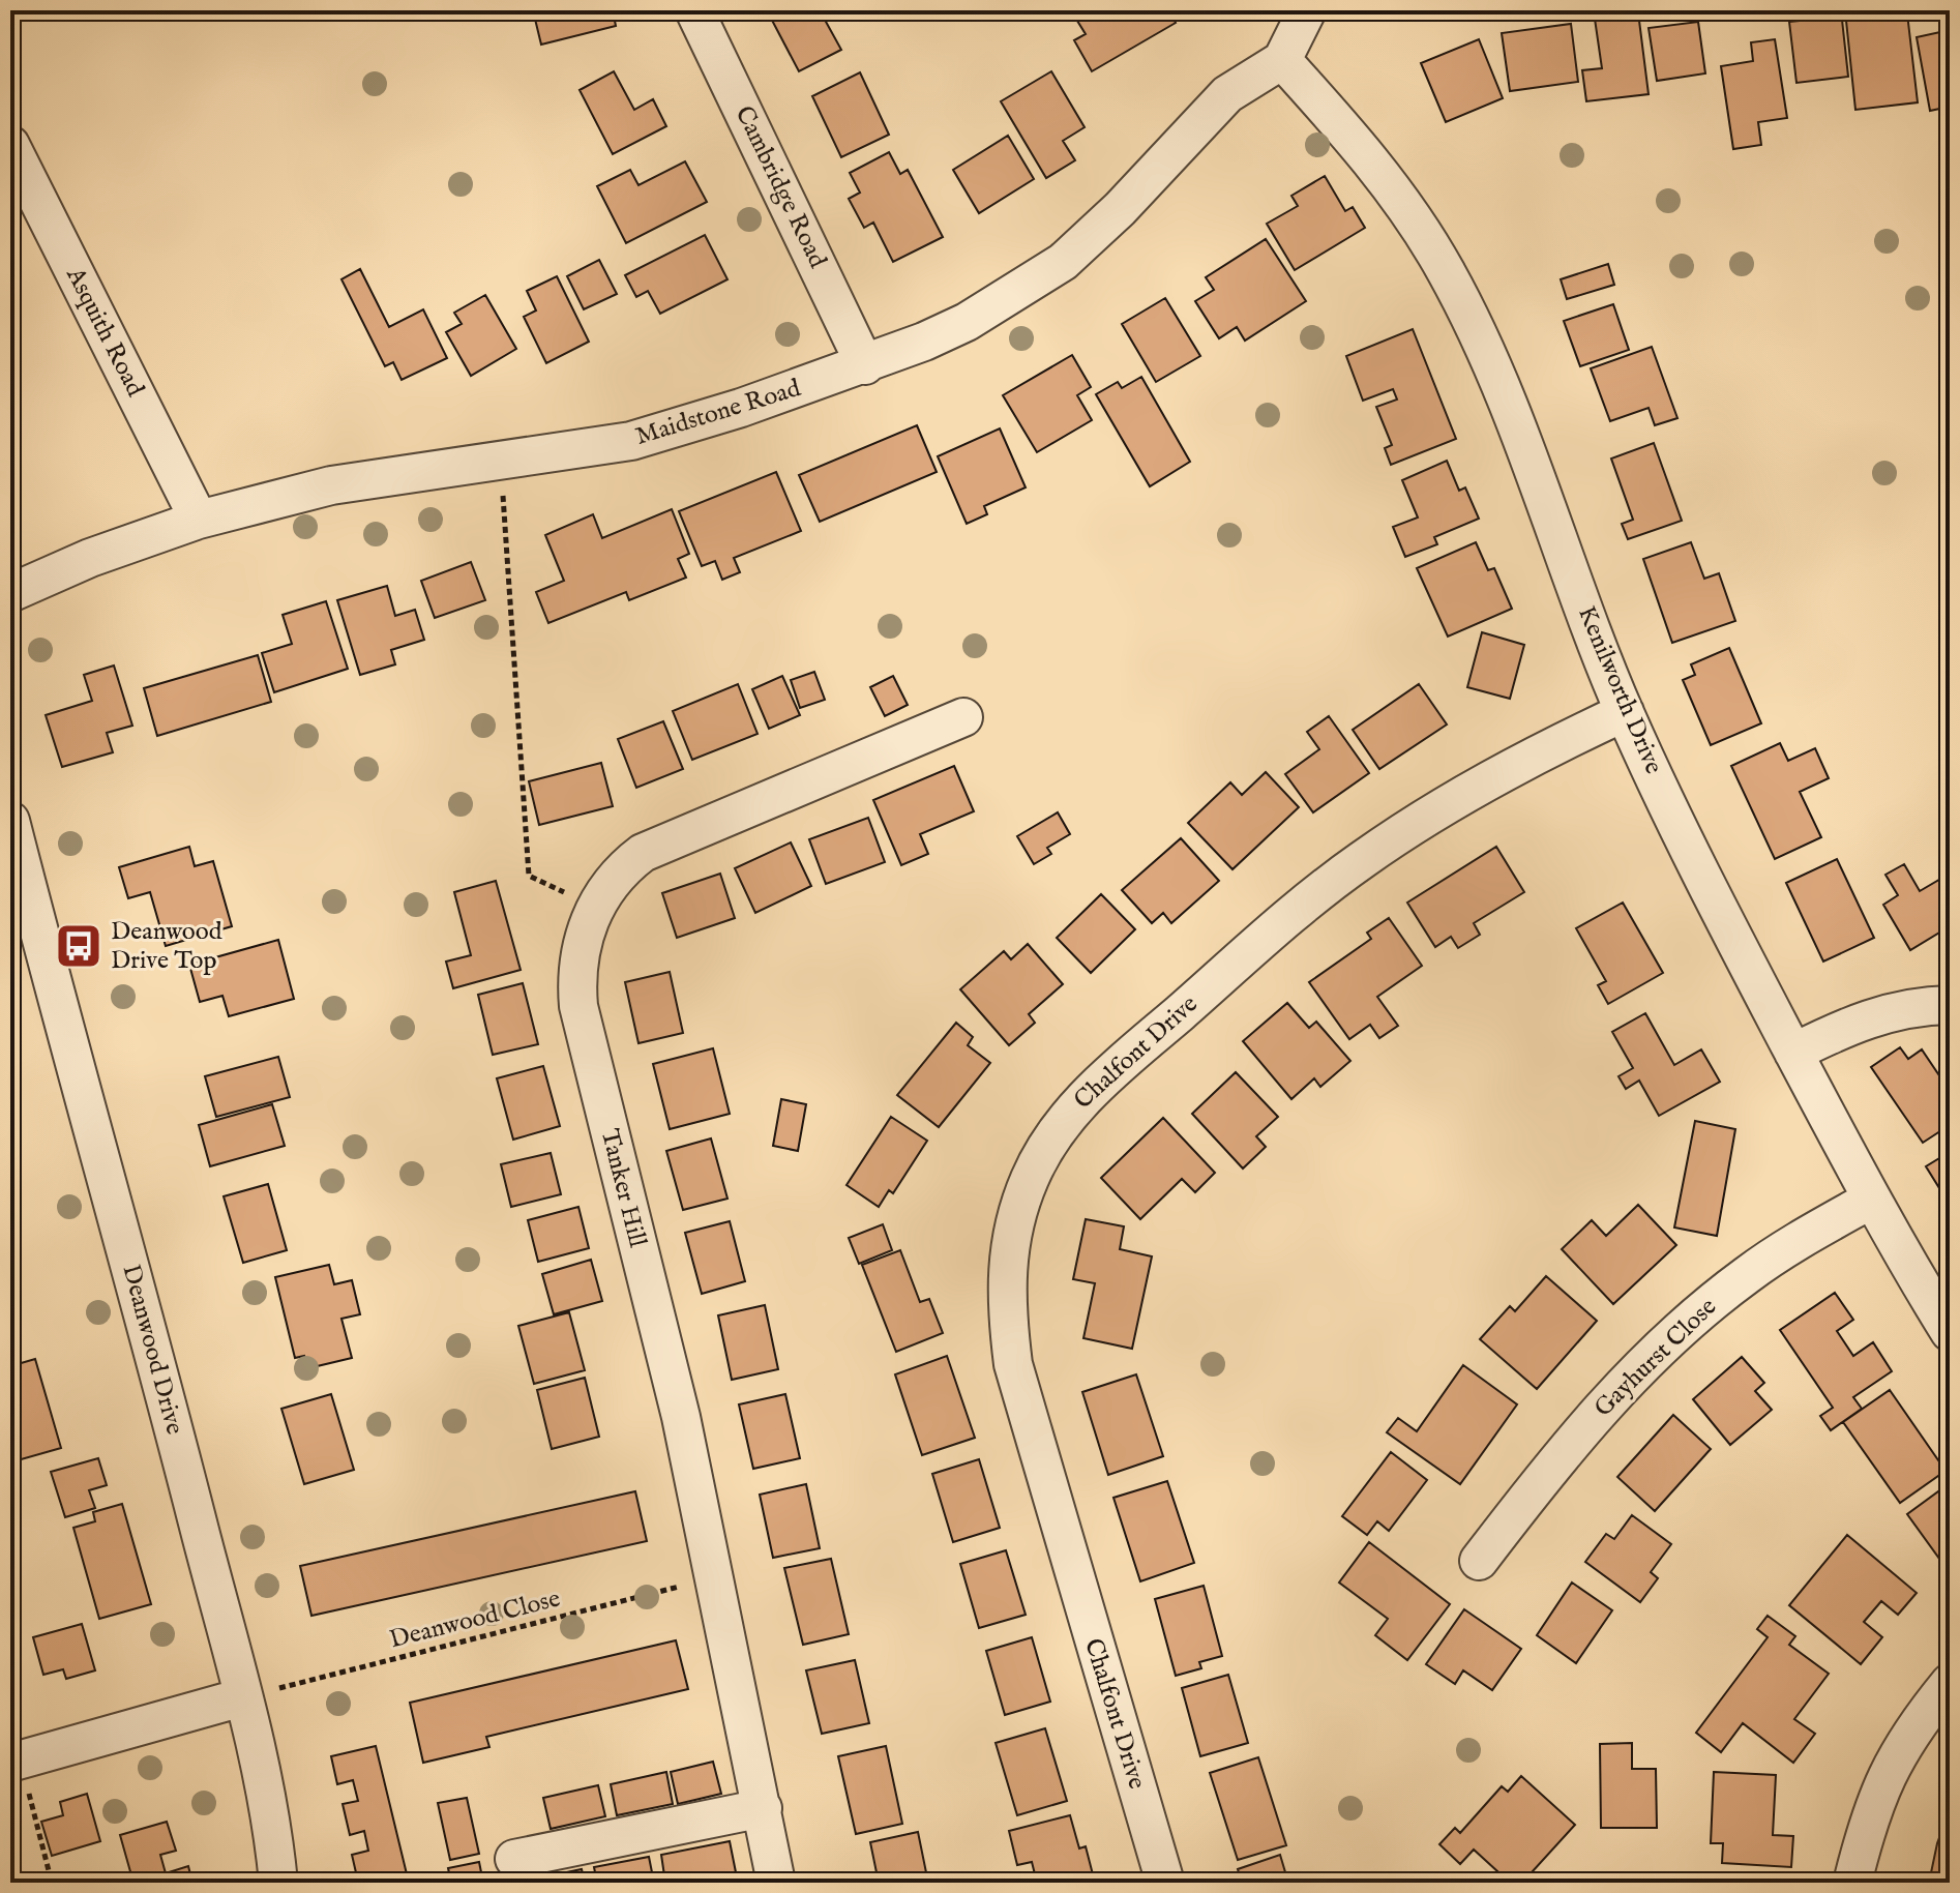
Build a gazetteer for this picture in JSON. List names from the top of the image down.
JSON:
{
  "streets": {
    "street": [
      "Cambridge Road",
      "Asquith Road",
      "Maidstone Road",
      "Kenilworth Drive",
      "Chalfont Drive",
      "Tanker Hill",
      "Deanwood Drive",
      "Gayhurst Close"
    ],
    "path": ["Deanwood Close"]
  },
  "crossings": [
    ["Cambridge Road", "Maidstone Road"],
    ["Asquith Road", "Maidstone Road"],
    ["Maidstone Road", "Kenilworth Drive"],
    ["Kenilworth Drive", "Chalfont Drive"],
    ["Kenilworth Drive", "Gayhurst Close"],
    ["Tanker Hill", "Deanwood Close"],
    ["Deanwood Drive", "Deanwood Close"]
  ],
  "places": {
    "bus stop": ["Deanwood Drive Top"]
  }
}
